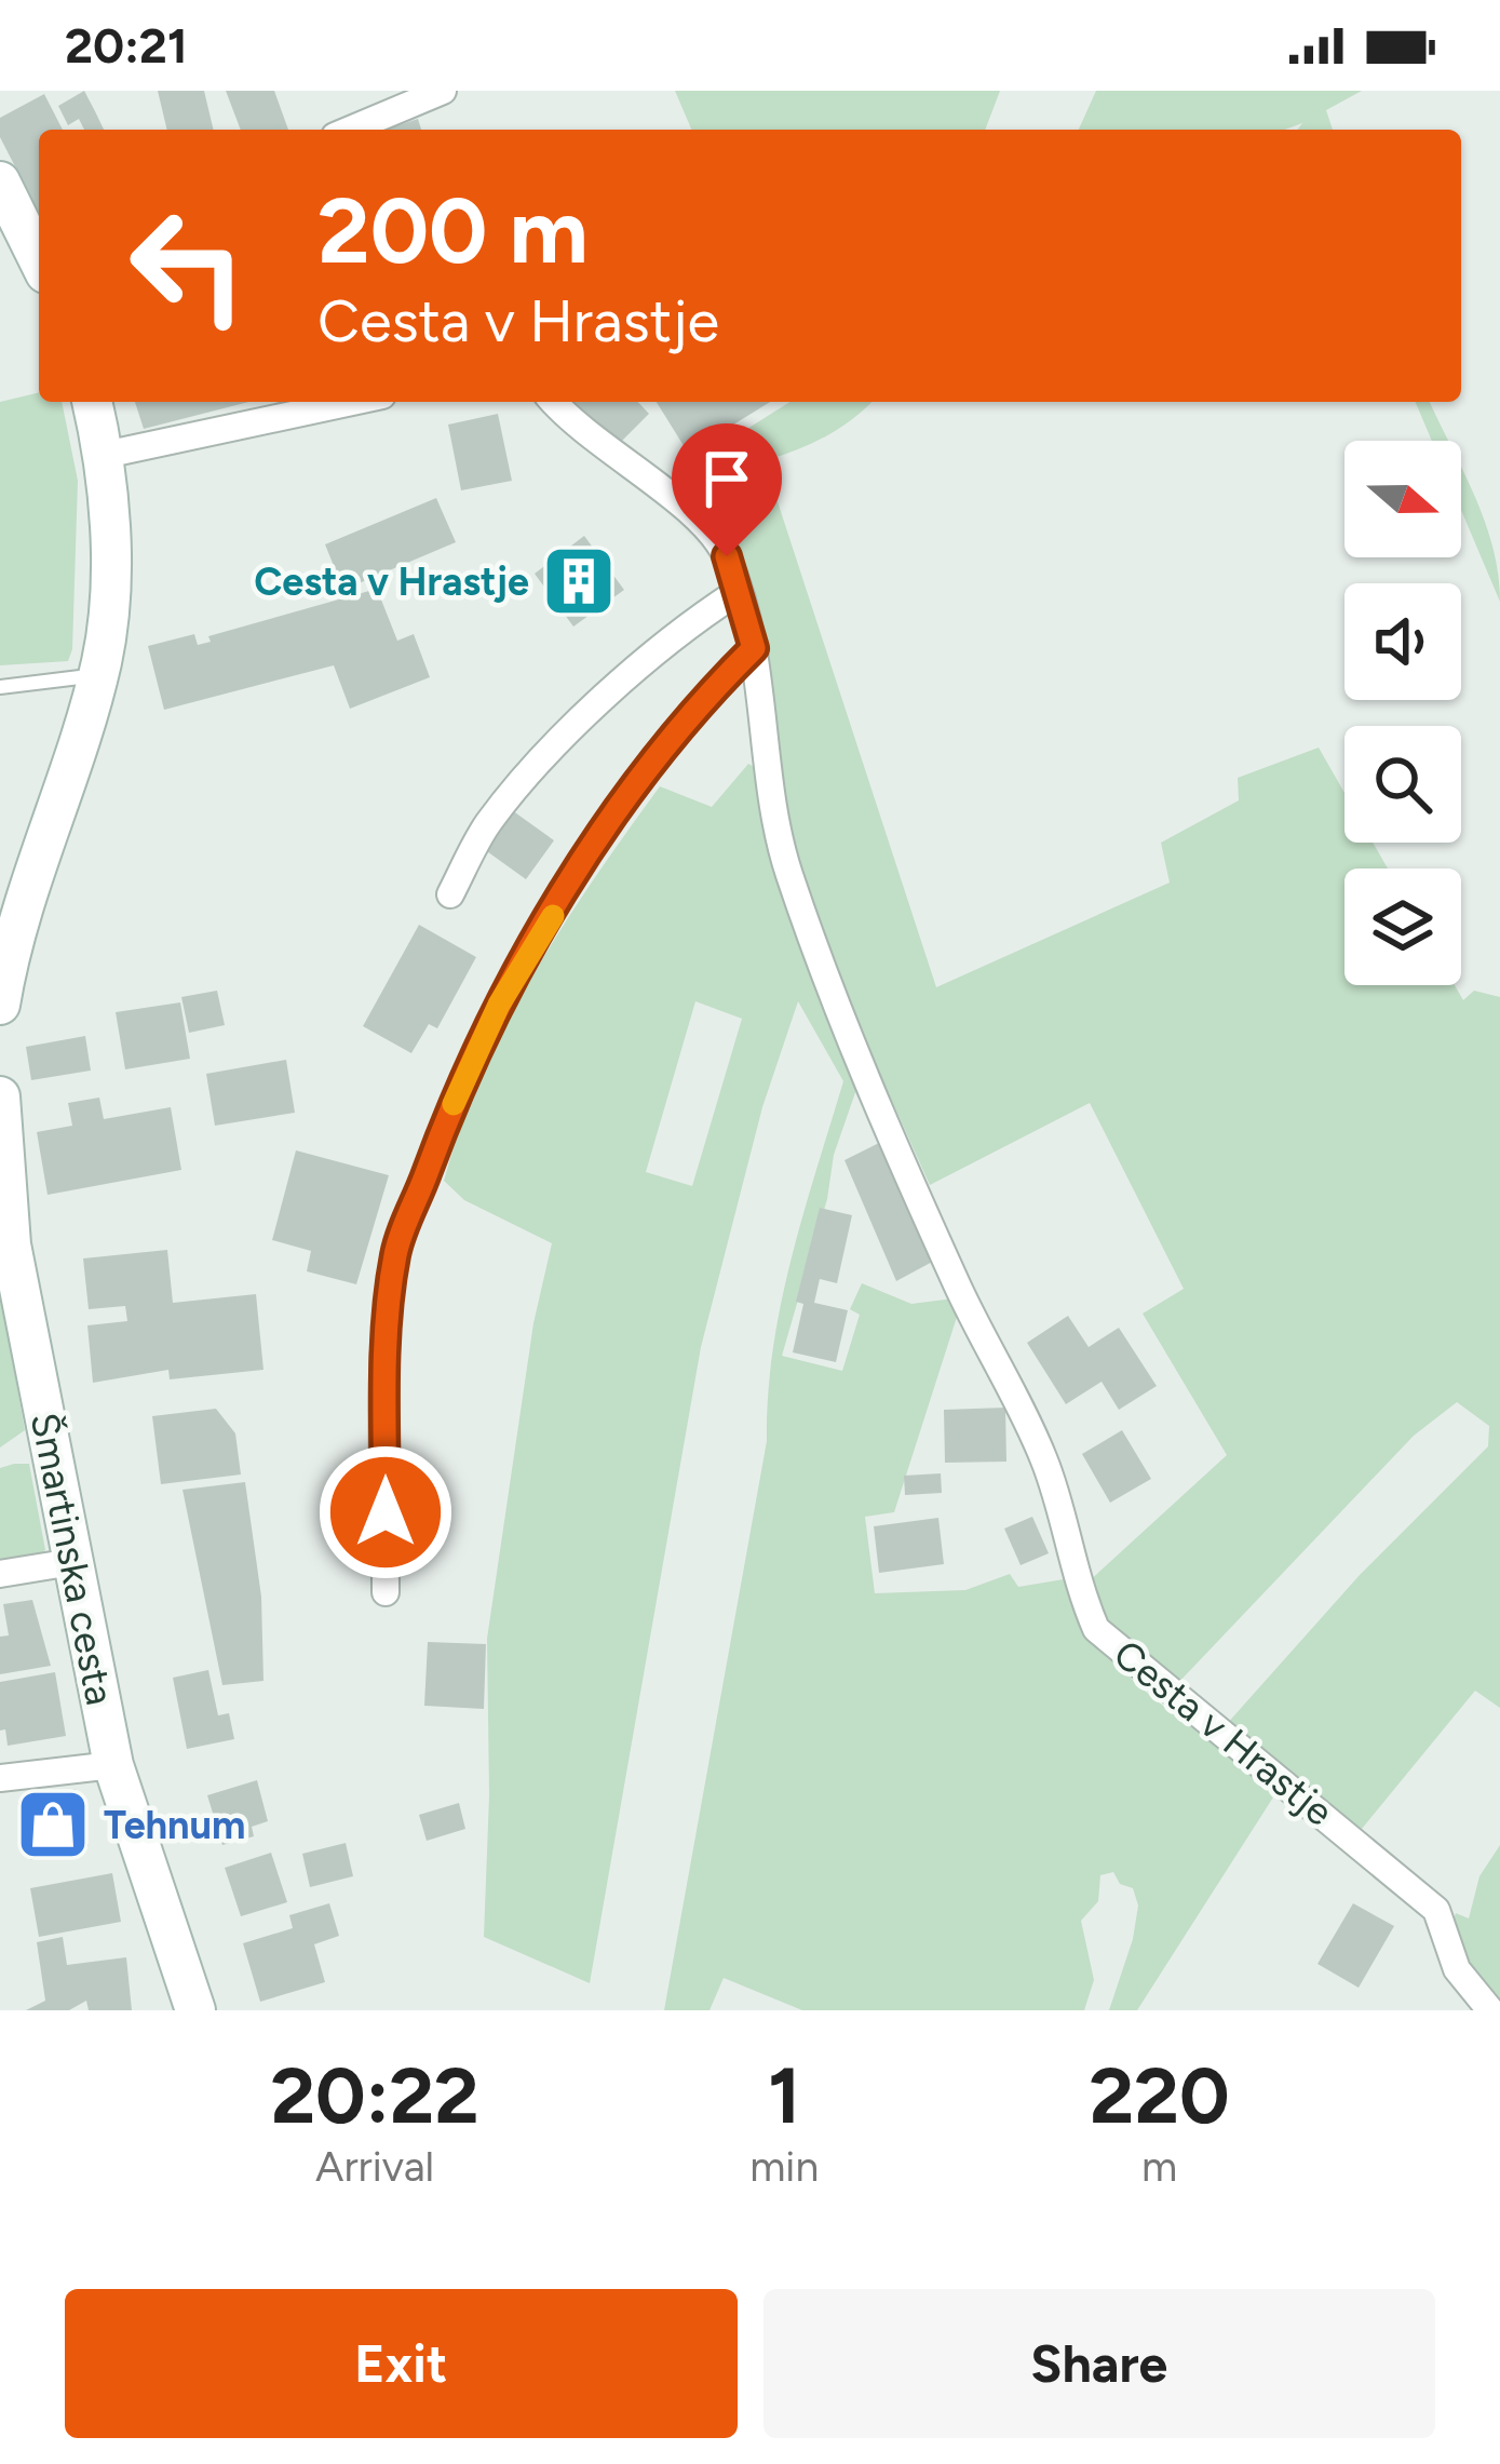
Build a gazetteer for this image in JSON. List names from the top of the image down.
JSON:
{
  "streets": {
    "main road": ["Šmartinska cesta"],
    "street": ["Cesta v Hrastje"]
  },
  "places": {
    "building": ["Cesta v Hrastje"],
    "shop": ["Tehnum"]
  },
  "north": "right",
  "page": {
    "status": "20:21",
    "turn": ["200 m", "Cesta v Hrastje"],
    "eta": [
      "20:22",
      "Arrival",
      "1",
      "min",
      "220",
      "m"
    ],
    "buttons": ["Exit", "Share"]
  }
}
